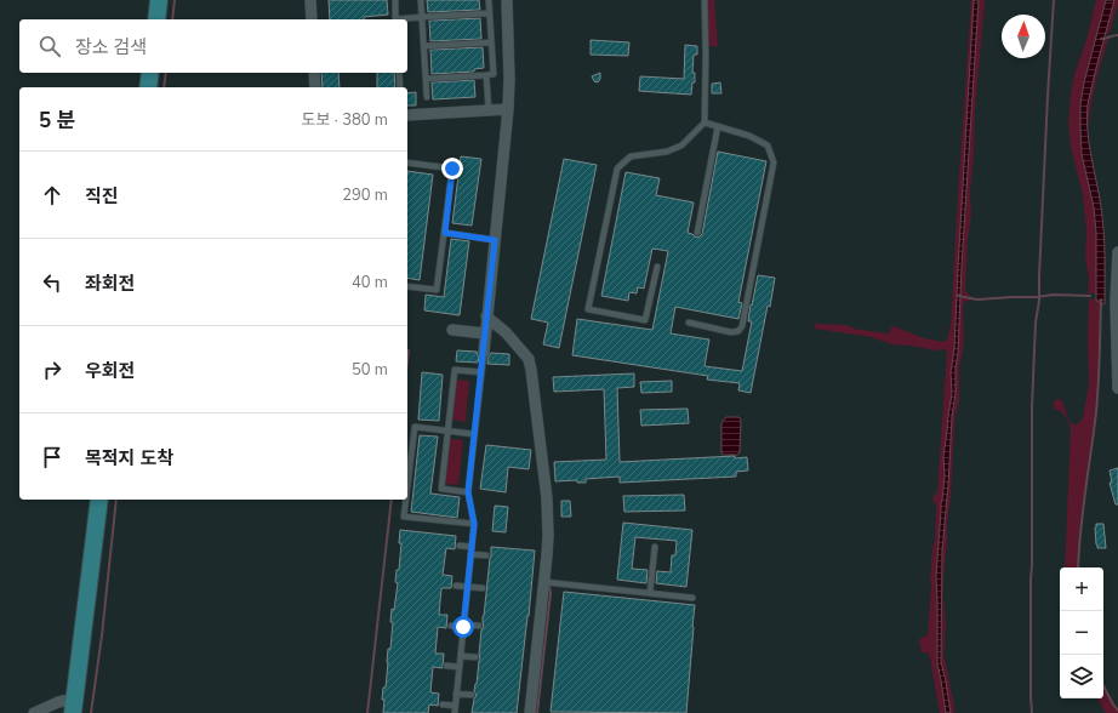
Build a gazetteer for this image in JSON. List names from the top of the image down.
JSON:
{
  "north": "top",
  "page": {
    "search": "장소 검색",
    "heading": ["5 분", "도보 · 380 m"],
    "list": [
      ["직진", "290 m"],
      ["좌회전", "40 m"],
      ["우회전", "50 m"],
      "목적지 도착"
    ],
    "map_buttons": ["+", "−"]
  }
}
